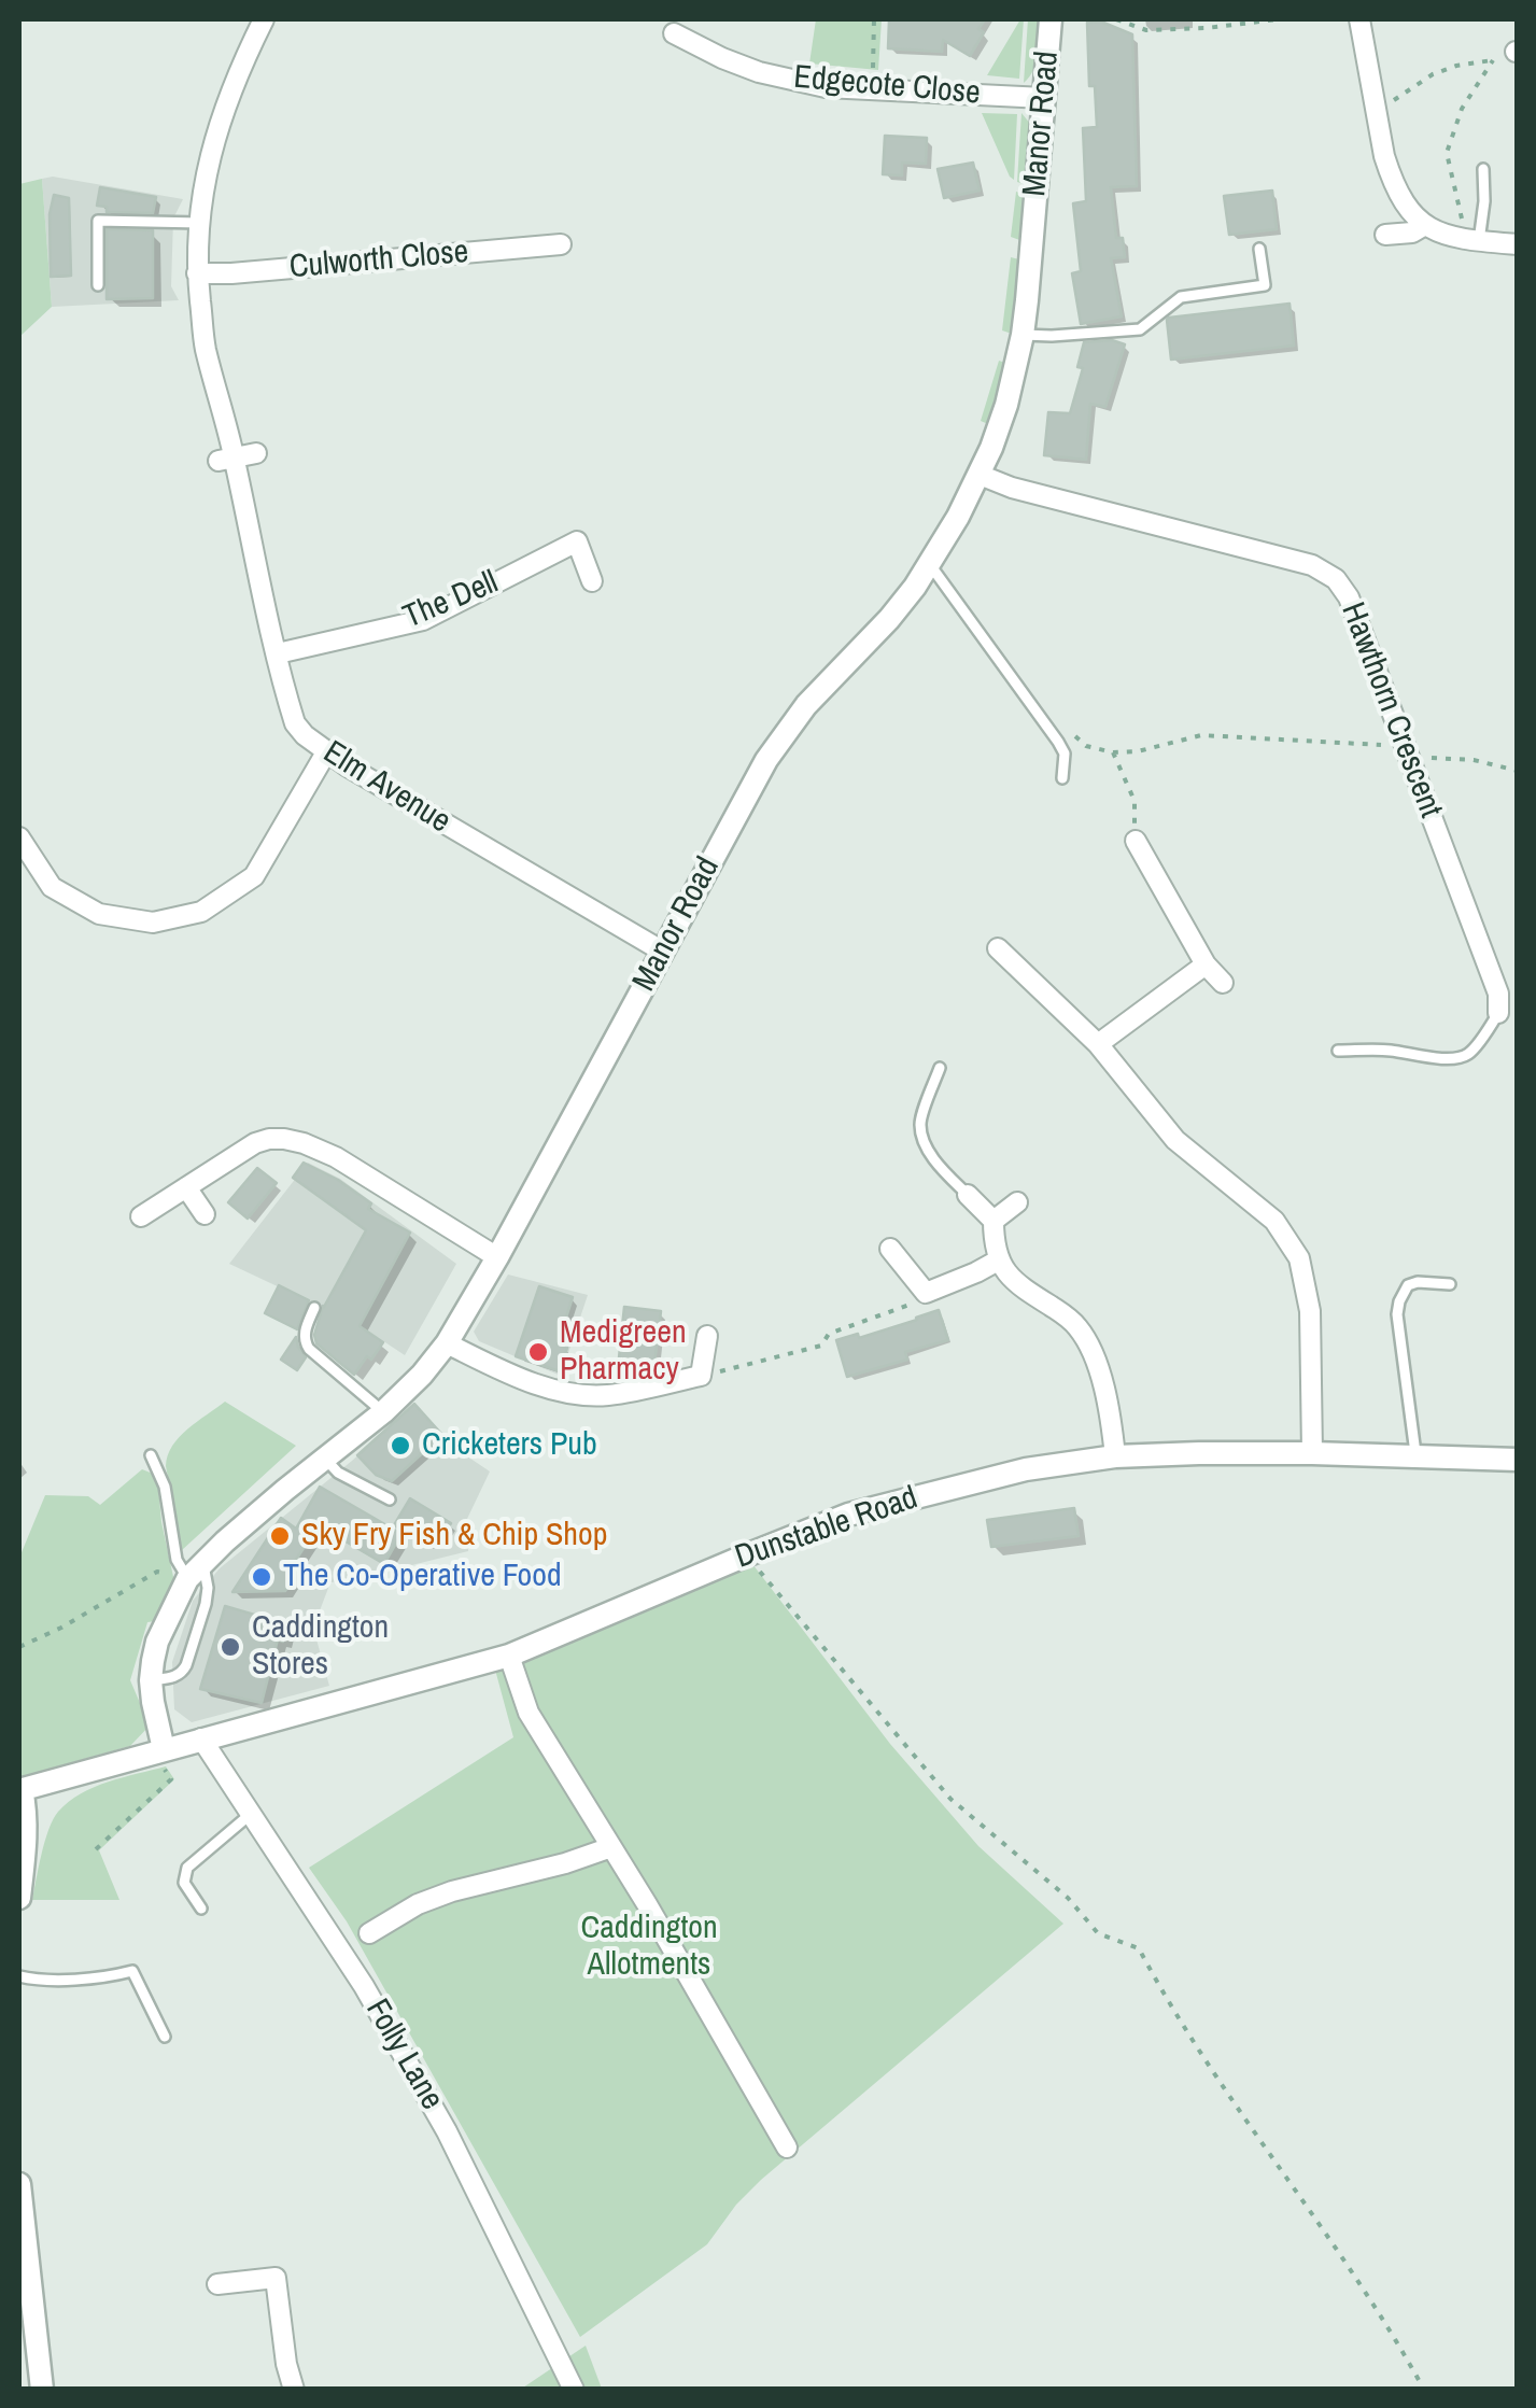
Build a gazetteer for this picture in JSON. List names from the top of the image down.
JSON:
{
  "streets": {
    "street": [
      "Edgecote Close",
      "Manor Road",
      "Culworth Close",
      "The Dell",
      "Hawthorn Crescent",
      "Elm Avenue",
      "Dunstable Road",
      "Folly Lane"
    ]
  },
  "crossings": [
    ["Edgecote Close", "Manor Road"],
    ["Manor Road", "Hawthorn Crescent"],
    ["Manor Road", "Elm Avenue"],
    ["Manor Road", "Dunstable Road"],
    ["Culworth Close", "Elm Avenue"],
    ["The Dell", "Elm Avenue"],
    ["Dunstable Road", "Folly Lane"]
  ],
  "parks": ["Caddington Allotments"],
  "places": [
    "Medigreen Pharmacy",
    "Cricketers Pub",
    "Sky Fry Fish & Chip Shop",
    "The Co-Operative Food",
    "Caddington Stores"
  ]
}
